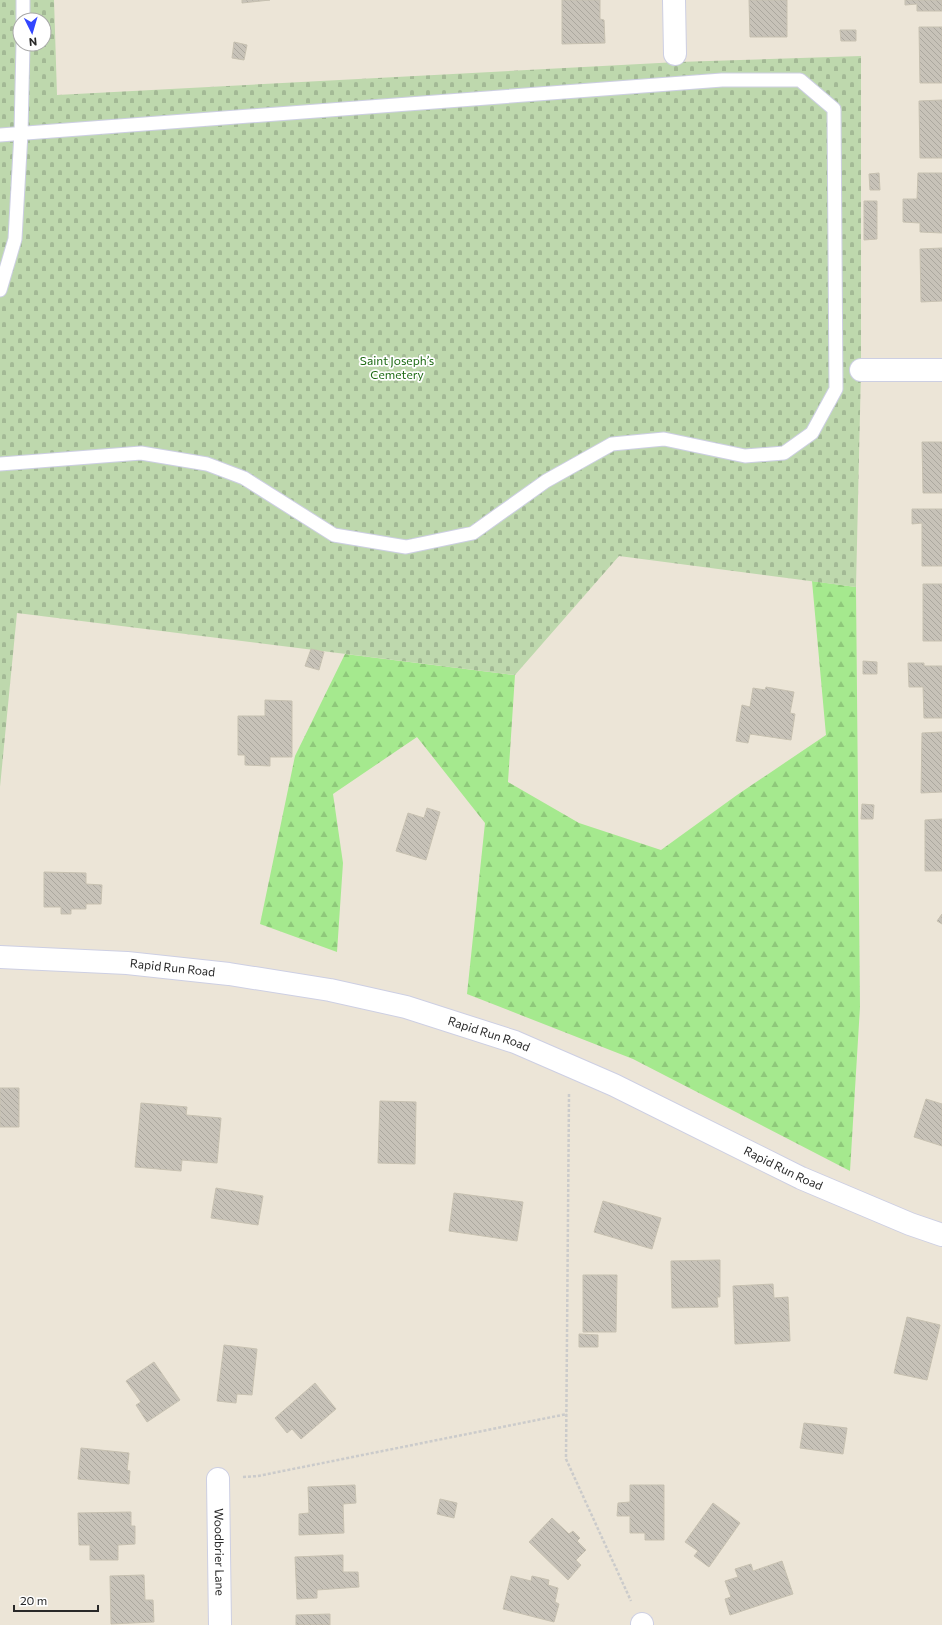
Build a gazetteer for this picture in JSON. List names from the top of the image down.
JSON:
{
  "streets": {
    "street": ["Rapid Run Road", "Woodbrier Lane"]
  },
  "parks": ["Saint Joseph’s Cemetery"],
  "scale_bar": "20 m",
  "north": "bottom"
}
